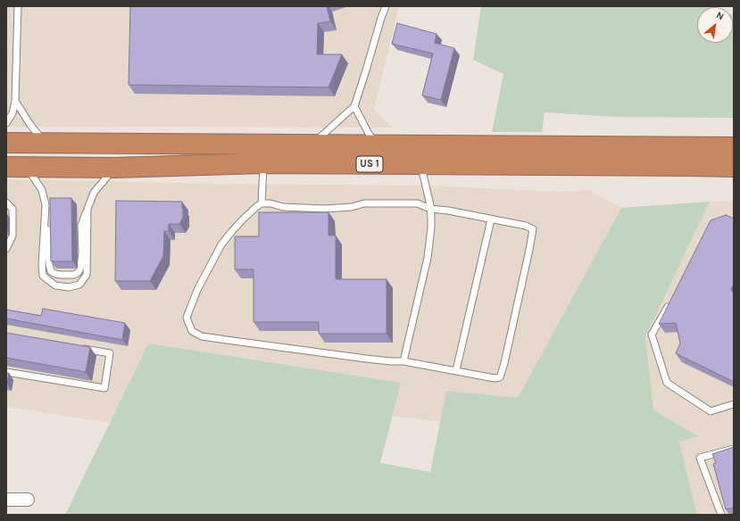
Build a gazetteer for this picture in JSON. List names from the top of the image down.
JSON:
{
  "streets": {
    "highway": ["US 1"]
  },
  "north": "top right"
}
